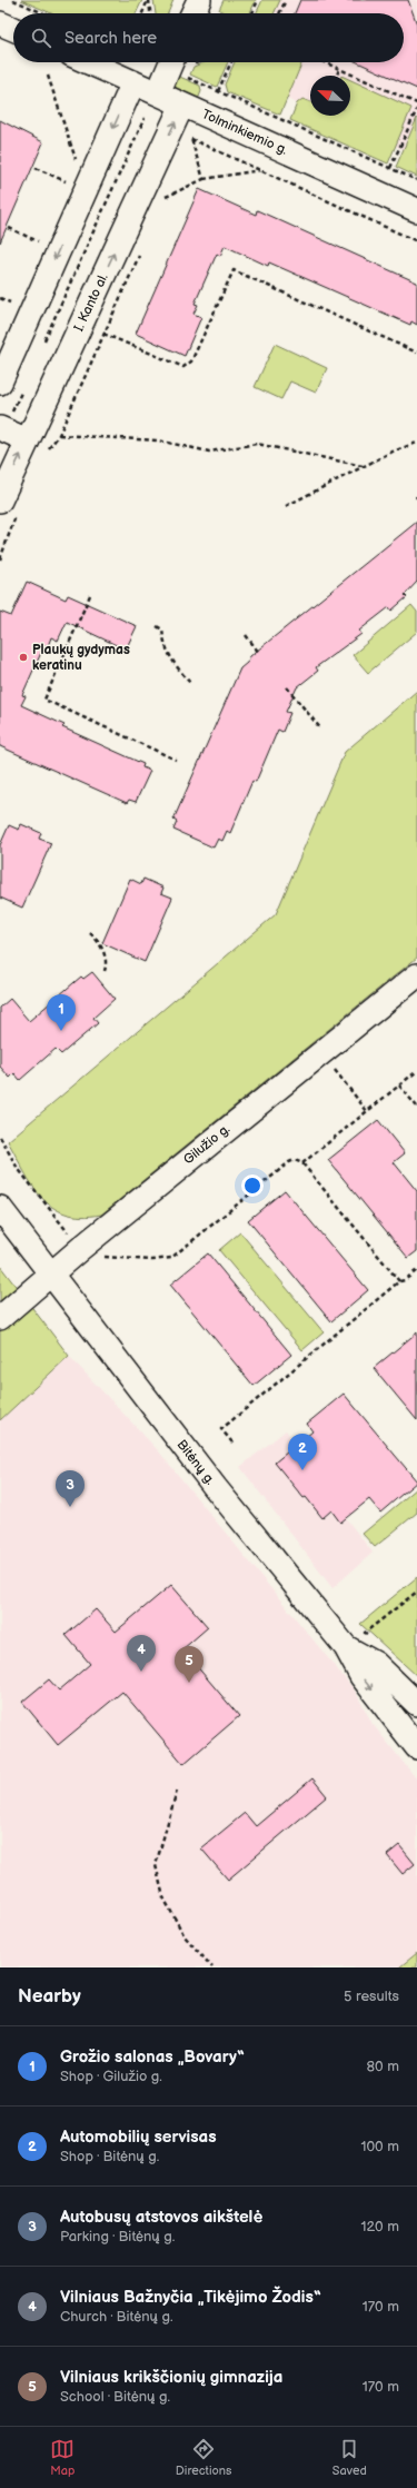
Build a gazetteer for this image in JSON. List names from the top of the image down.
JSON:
{
  "streets": {
    "street": [
      "Tolminkiemio g.",
      "I. Kanto al.",
      "Gilužio g.",
      "Bitėnų g."
    ]
  },
  "crossings": [
    ["Tolminkiemio g.", "I. Kanto al."],
    ["Gilužio g.", "Bitėnų g."]
  ],
  "places": ["Plaukų gydymas keratinu"],
  "north": "top left",
  "page": {
    "search": "Search here",
    "pins": [
      "1",
      "2",
      "3",
      "4",
      "5"
    ],
    "heading": ["Nearby", "5 results"],
    "list": [
      {
        "mark": "1",
        "name": "Grožio salonas „Bovary“",
        "note": "Shop · Gilužio g.",
        "value": "80 m"
      },
      {
        "mark": "2",
        "name": "Automobilių servisas",
        "note": "Shop · Bitėnų g.",
        "value": "100 m"
      },
      {
        "mark": "3",
        "name": "Autobusų atstovos aikštelė",
        "note": "Parking · Bitėnų g.",
        "value": "120 m"
      },
      {
        "mark": "4",
        "name": "Vilniaus Bažnyčia „Tikėjimo Žodis“",
        "note": "Church · Bitėnų g.",
        "value": "170 m"
      },
      {
        "mark": "5",
        "name": "Vilniaus krikščionių gimnazija",
        "note": "School · Bitėnų g.",
        "value": "170 m"
      }
    ],
    "nav": ["Map", "Directions", "Saved"]
  }
}
